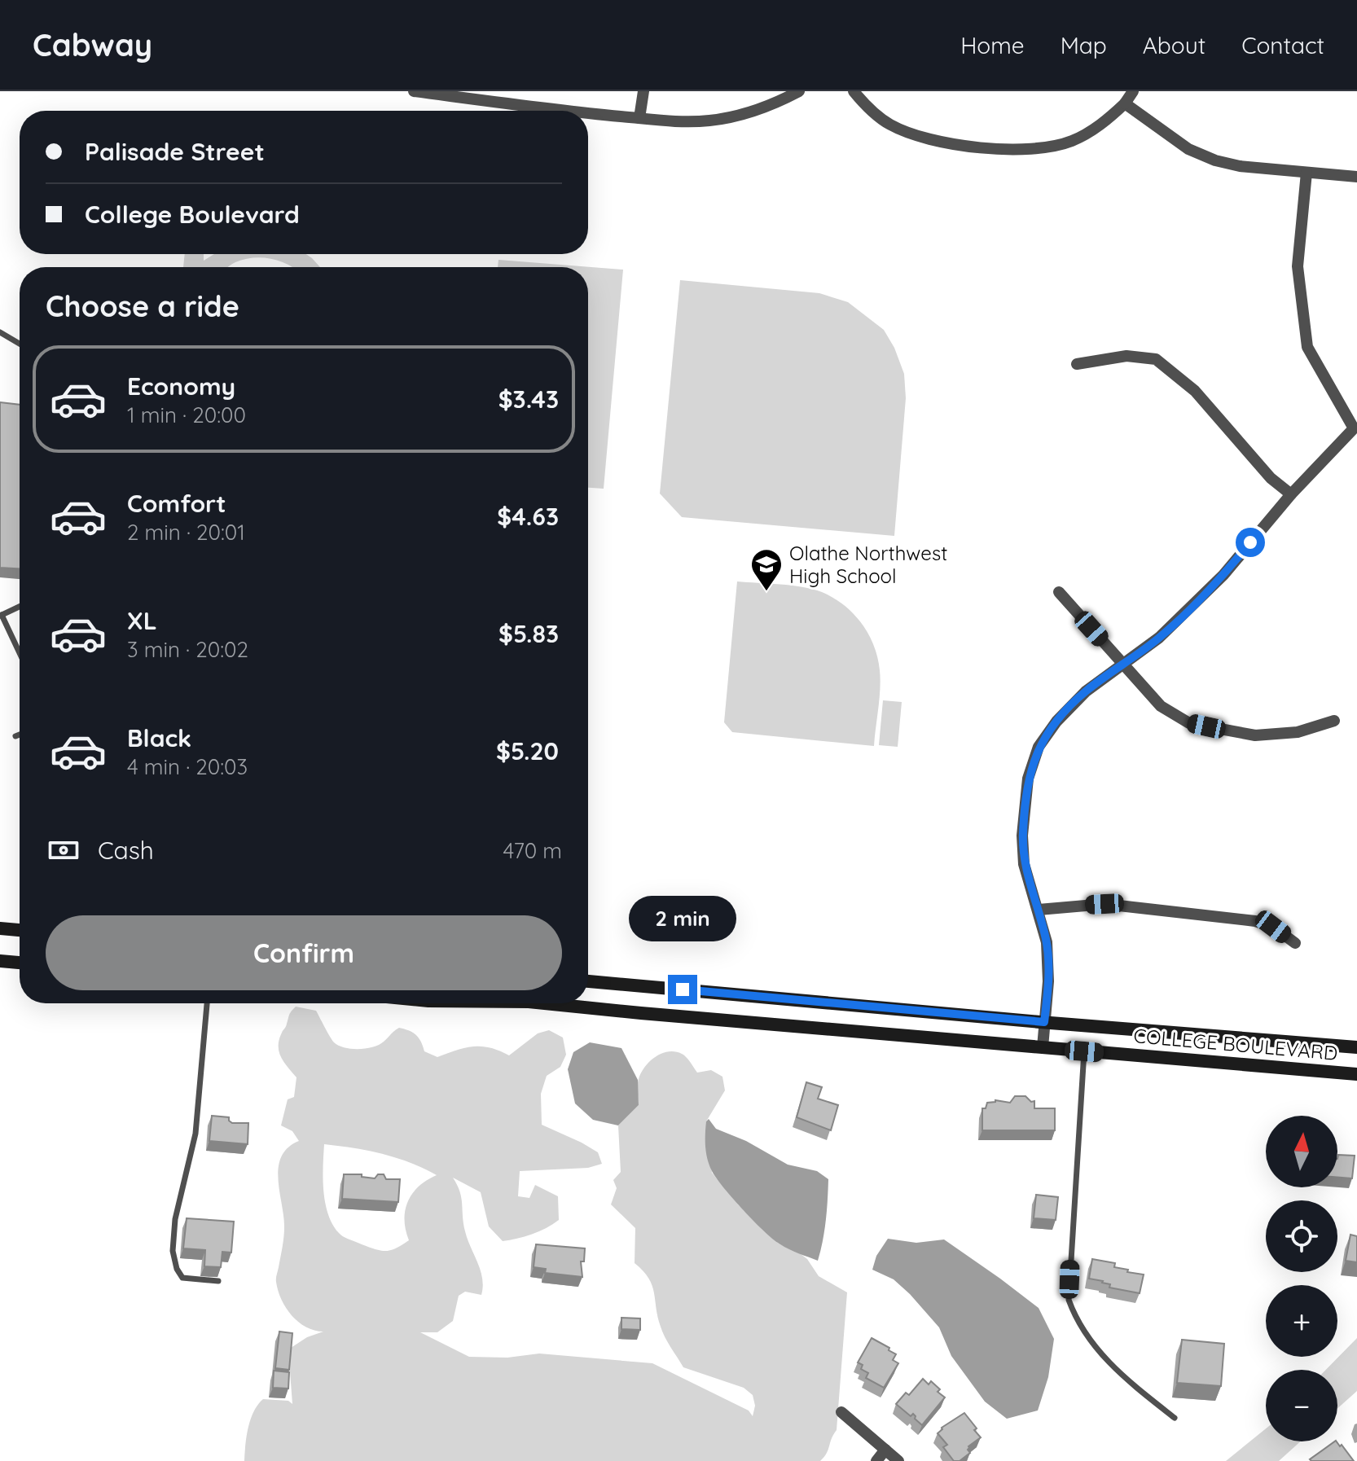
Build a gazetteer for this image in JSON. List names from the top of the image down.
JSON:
{
  "streets": {
    "main road": ["COLLEGE BOULEVARD"]
  },
  "places": {
    "school or university": ["Olathe Northwest High School"]
  },
  "north": "top",
  "page": {
    "header": "Cabway",
    "nav": [
      "Home",
      "Map",
      "About",
      "Contact"
    ],
    "banner": ["Palisade Street", "College Boulevard"],
    "heading": "Choose a ride",
    "list": [
      {
        "name": "Economy",
        "note": "1 min · 20:00",
        "value": "$3.43"
      },
      {
        "name": "Comfort",
        "note": "2 min · 20:01",
        "value": "$4.63"
      },
      {
        "name": "XL",
        "note": "3 min · 20:02",
        "value": "$5.83"
      },
      {
        "name": "Black",
        "note": "4 min · 20:03",
        "value": "$5.20"
      }
    ],
    "pay": ["Cash", "470 m"],
    "bubble": "2 min",
    "buttons": "Confirm",
    "map_buttons": ["+", "−"]
  }
}
